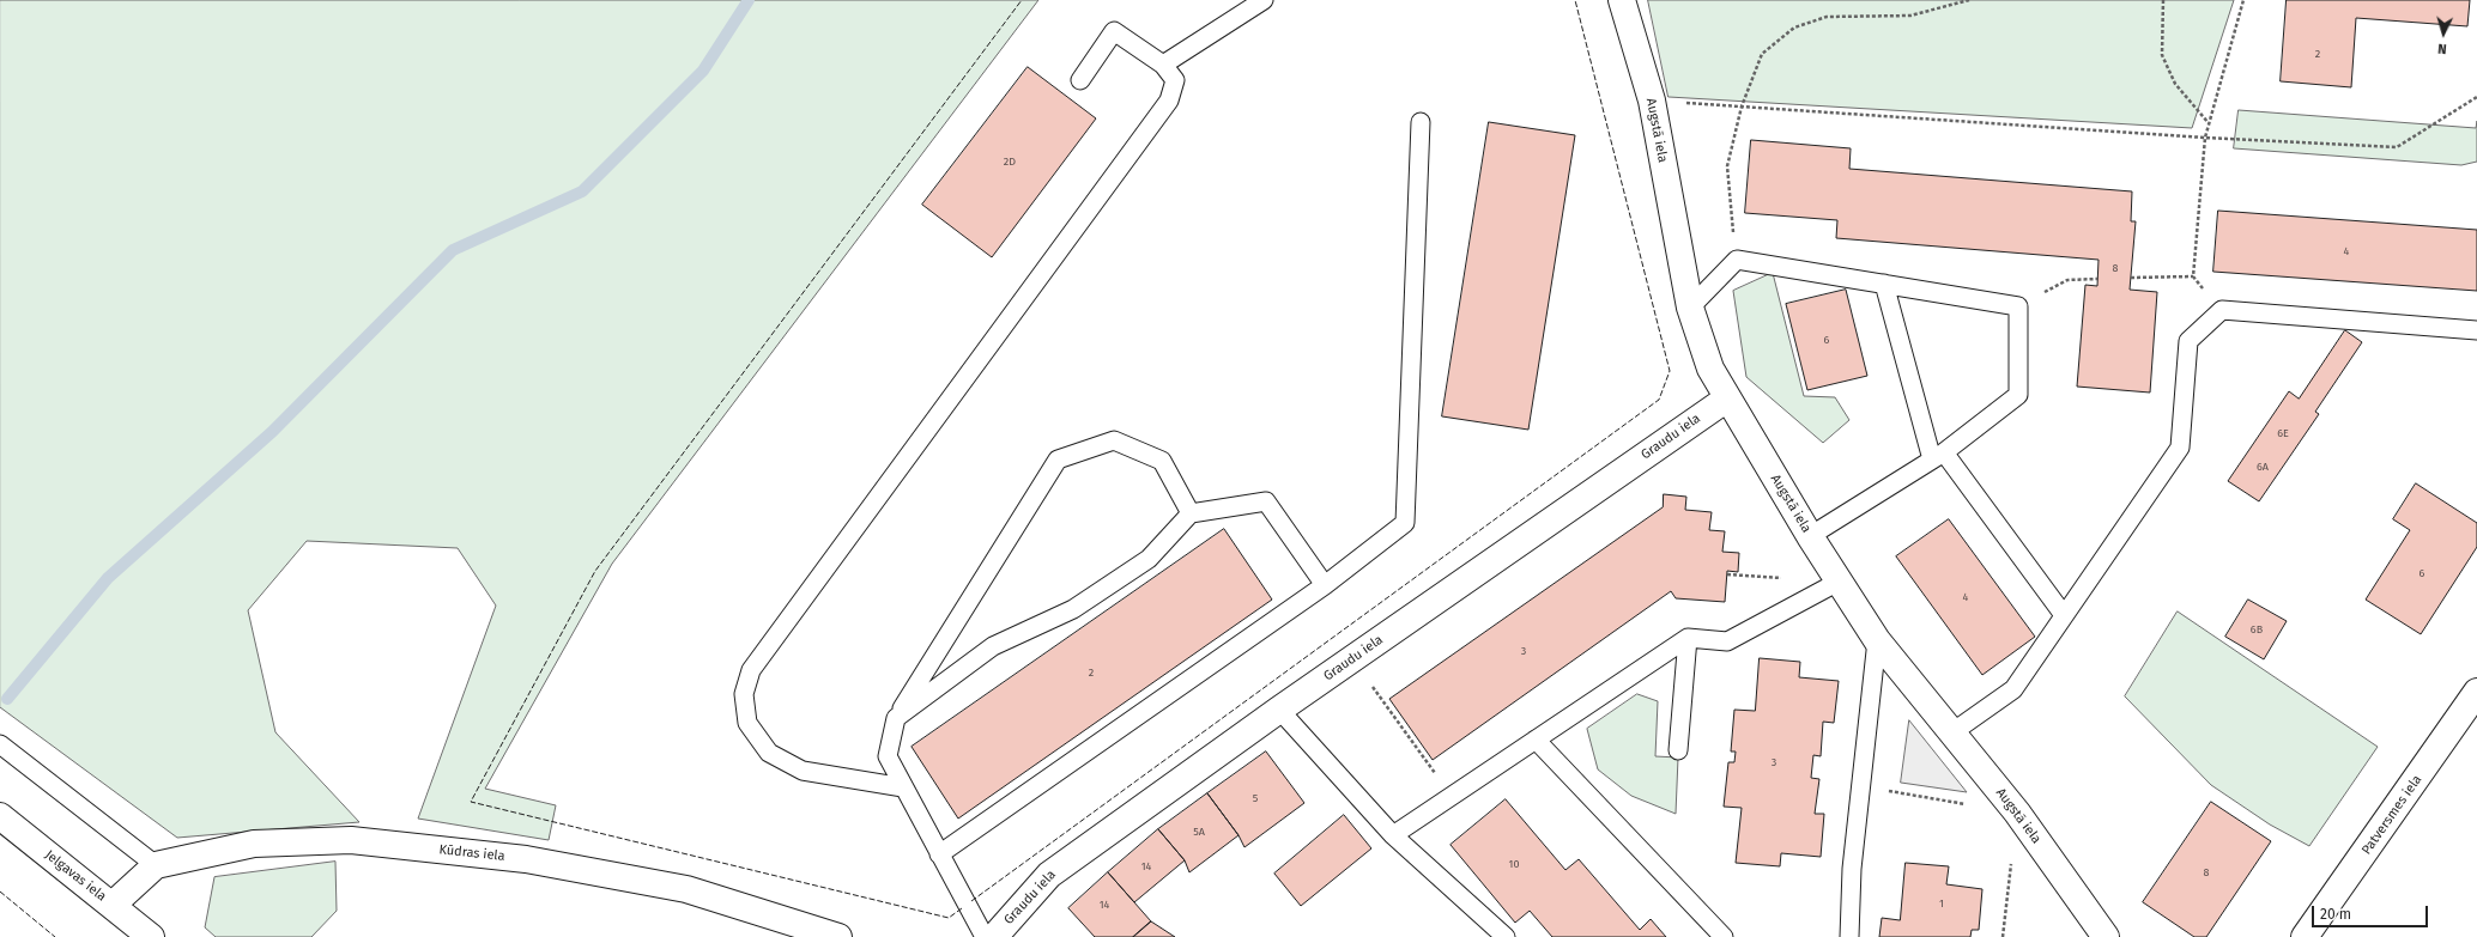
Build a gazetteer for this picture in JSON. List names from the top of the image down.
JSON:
{
  "streets": {
    "street": [
      "Augstā iela",
      "Graudu iela",
      "Patversmes iela",
      "Kūdras iela",
      "Jelgavas iela"
    ]
  },
  "crossings": [
    ["Augstā iela", "Graudu iela"]
  ],
  "house_numbers": [
    "2",
    "2D",
    "4",
    "8",
    "6",
    "6E",
    "6A",
    "6",
    "4",
    "6B",
    "3",
    "2",
    "3",
    "5",
    "5A",
    "10",
    "14",
    "8",
    "1",
    "14"
  ],
  "scale_bar": "20 m",
  "north": "bottom"
}
